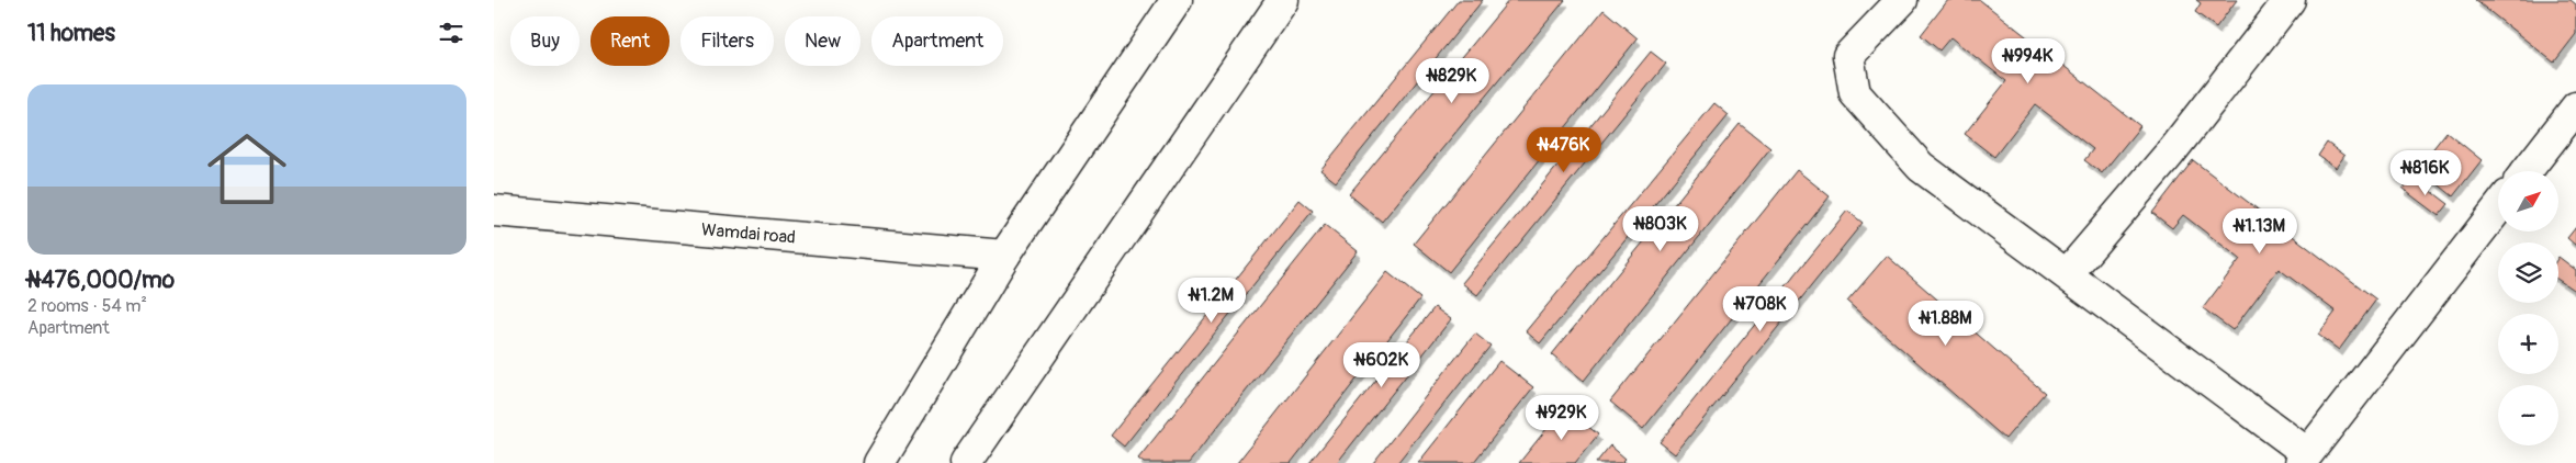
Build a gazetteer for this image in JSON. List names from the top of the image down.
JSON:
{
  "streets": {
    "street": ["Wamdai road"]
  },
  "north": "top right",
  "page": {
    "heading": "11 homes",
    "chip": [
      "Buy",
      "Rent",
      "Filters",
      "New",
      "Apartment"
    ],
    "price": [
      "₦994K",
      "₦829K",
      "₦476K",
      "₦816K",
      "₦803K",
      "₦1.13M",
      "₦1.2M",
      "₦708K",
      "₦1.88M",
      "₦602K",
      "₦929K"
    ],
    "list": [
      {
        "name": "₦476,000/mo",
        "note": "2 rooms · 54 m² · Apartment"
      }
    ],
    "map_buttons": ["+", "−"]
  }
}
